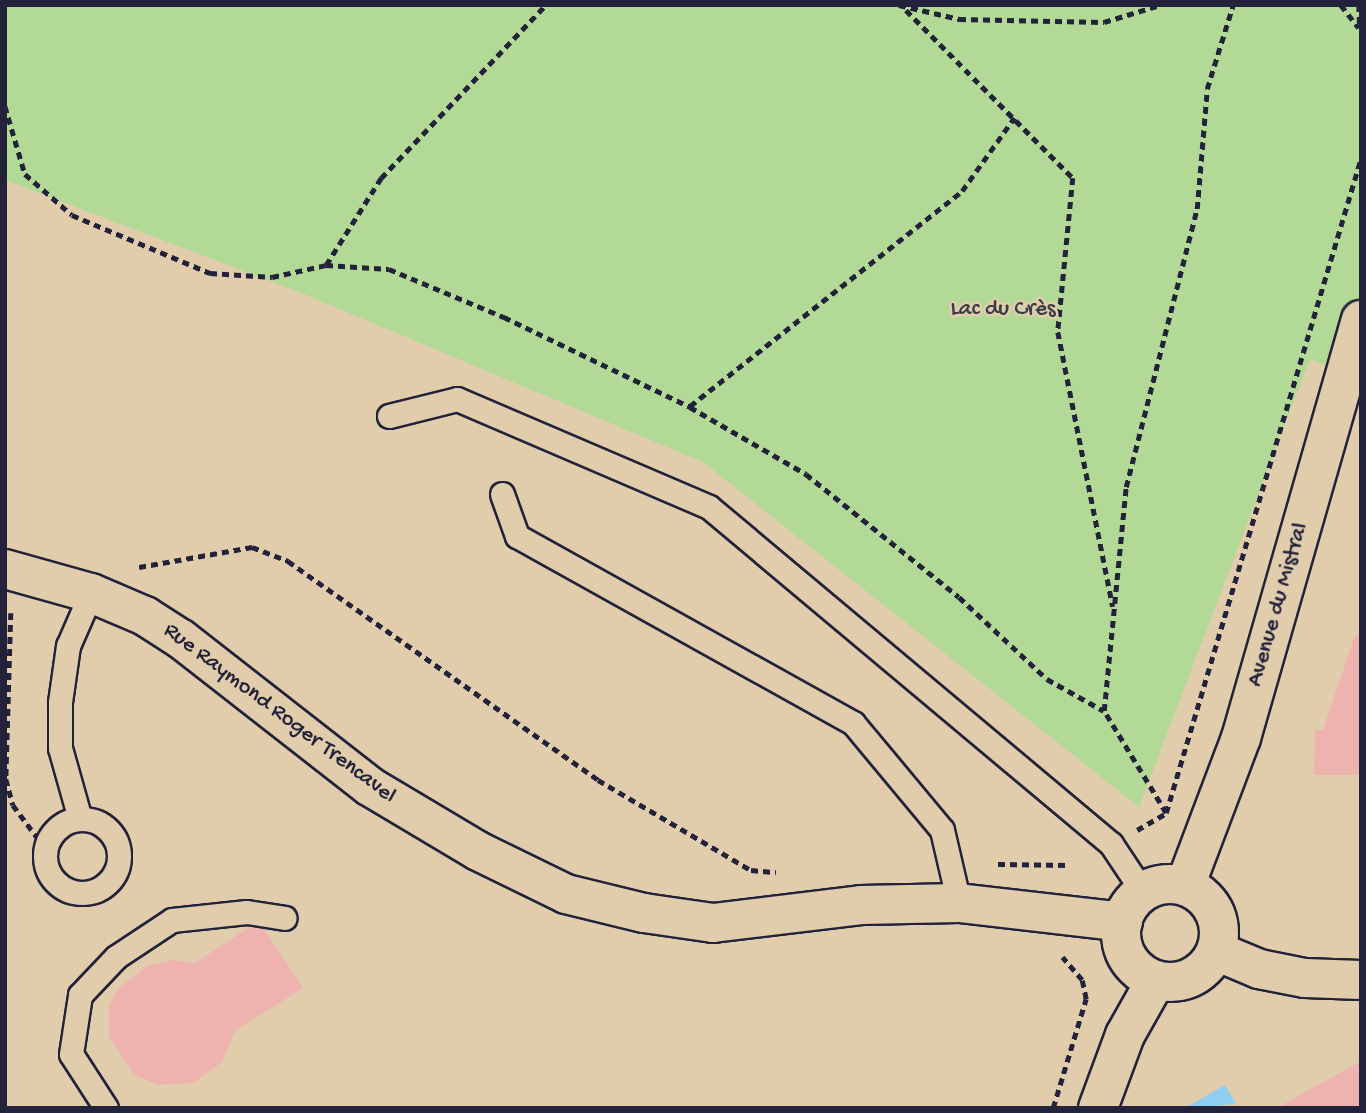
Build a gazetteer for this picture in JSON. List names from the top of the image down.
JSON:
{
  "streets": {
    "street": ["Avenue du Mistral", "Rue Raymond Roger Trencavel"]
  },
  "crossings": [
    ["Avenue du Mistral", "Rue Raymond Roger Trencavel"]
  ],
  "parks": ["Lac du Crès"]
}
